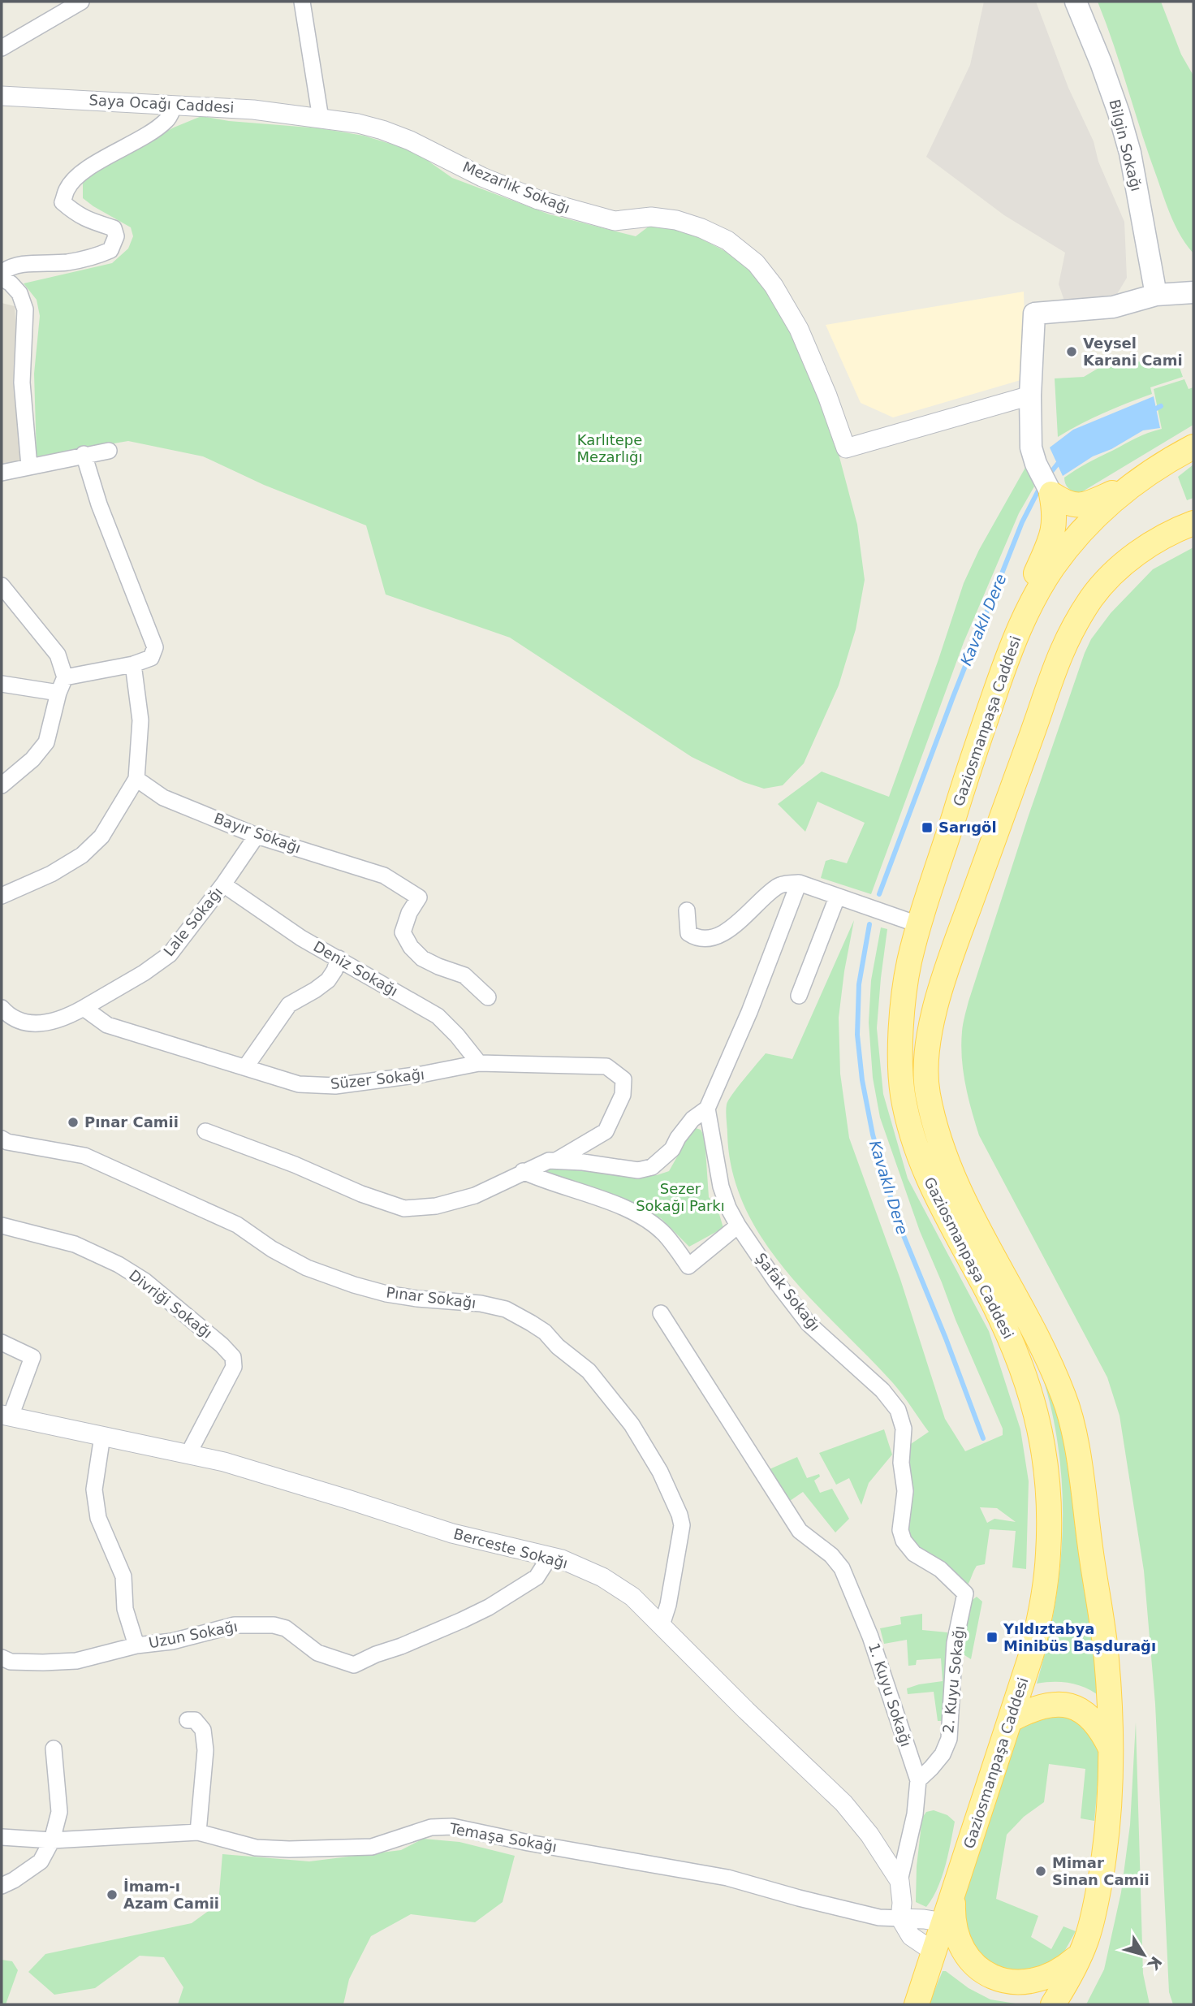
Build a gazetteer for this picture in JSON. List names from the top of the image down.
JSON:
{
  "streets": {
    "main road": ["Bilgin Sokağı", "Gaziosmanpaşa Caddesi"],
    "street": [
      "Saya Ocağı Caddesi",
      "Mezarlık Sokağı",
      "Bayır Sokağı",
      "Lale Sokağı",
      "Deniz Sokağı",
      "Süzer Sokağı",
      "Şafak Sokağı",
      "Pınar Sokağı",
      "Divriği Sokağı",
      "Berceste Sokağı",
      "Uzun Sokağı",
      "2. Kuyu Sokağı",
      "1. Kuyu Sokağı",
      "Temaşa Sokağı"
    ]
  },
  "crossings": [
    ["Saya Ocağı Caddesi", "Mezarlık Sokağı"],
    ["Bayır Sokağı", "Lale Sokağı"],
    ["Lale Sokağı", "Deniz Sokağı"],
    ["Lale Sokağı", "Süzer Sokağı"],
    ["Deniz Sokağı", "Süzer Sokağı"],
    ["Şafak Sokağı", "2. Kuyu Sokağı"],
    ["Pınar Sokağı", "Berceste Sokağı"],
    ["Divriği Sokağı", "Berceste Sokağı"],
    ["Berceste Sokağı", "Uzun Sokağı"],
    ["Berceste Sokağı", "1. Kuyu Sokağı"],
    ["Berceste Sokağı", "Temaşa Sokağı"],
    ["2. Kuyu Sokağı", "1. Kuyu Sokağı"]
  ],
  "water": ["Kavaklı Dere"],
  "parks": ["Karlıtepe Mezarlığı", "Sezer Sokağı Parkı"],
  "places": {
    "other": [
      "Veysel Karani Cami",
      "Pınar Camii",
      "Mimar Sinan Camii",
      "İmam-ı Azam Camii"
    ],
    "transit": ["Sarıgöl", "Yıldıztabya Minibüs Başdurağı"]
  },
  "north": "bottom right"
}
